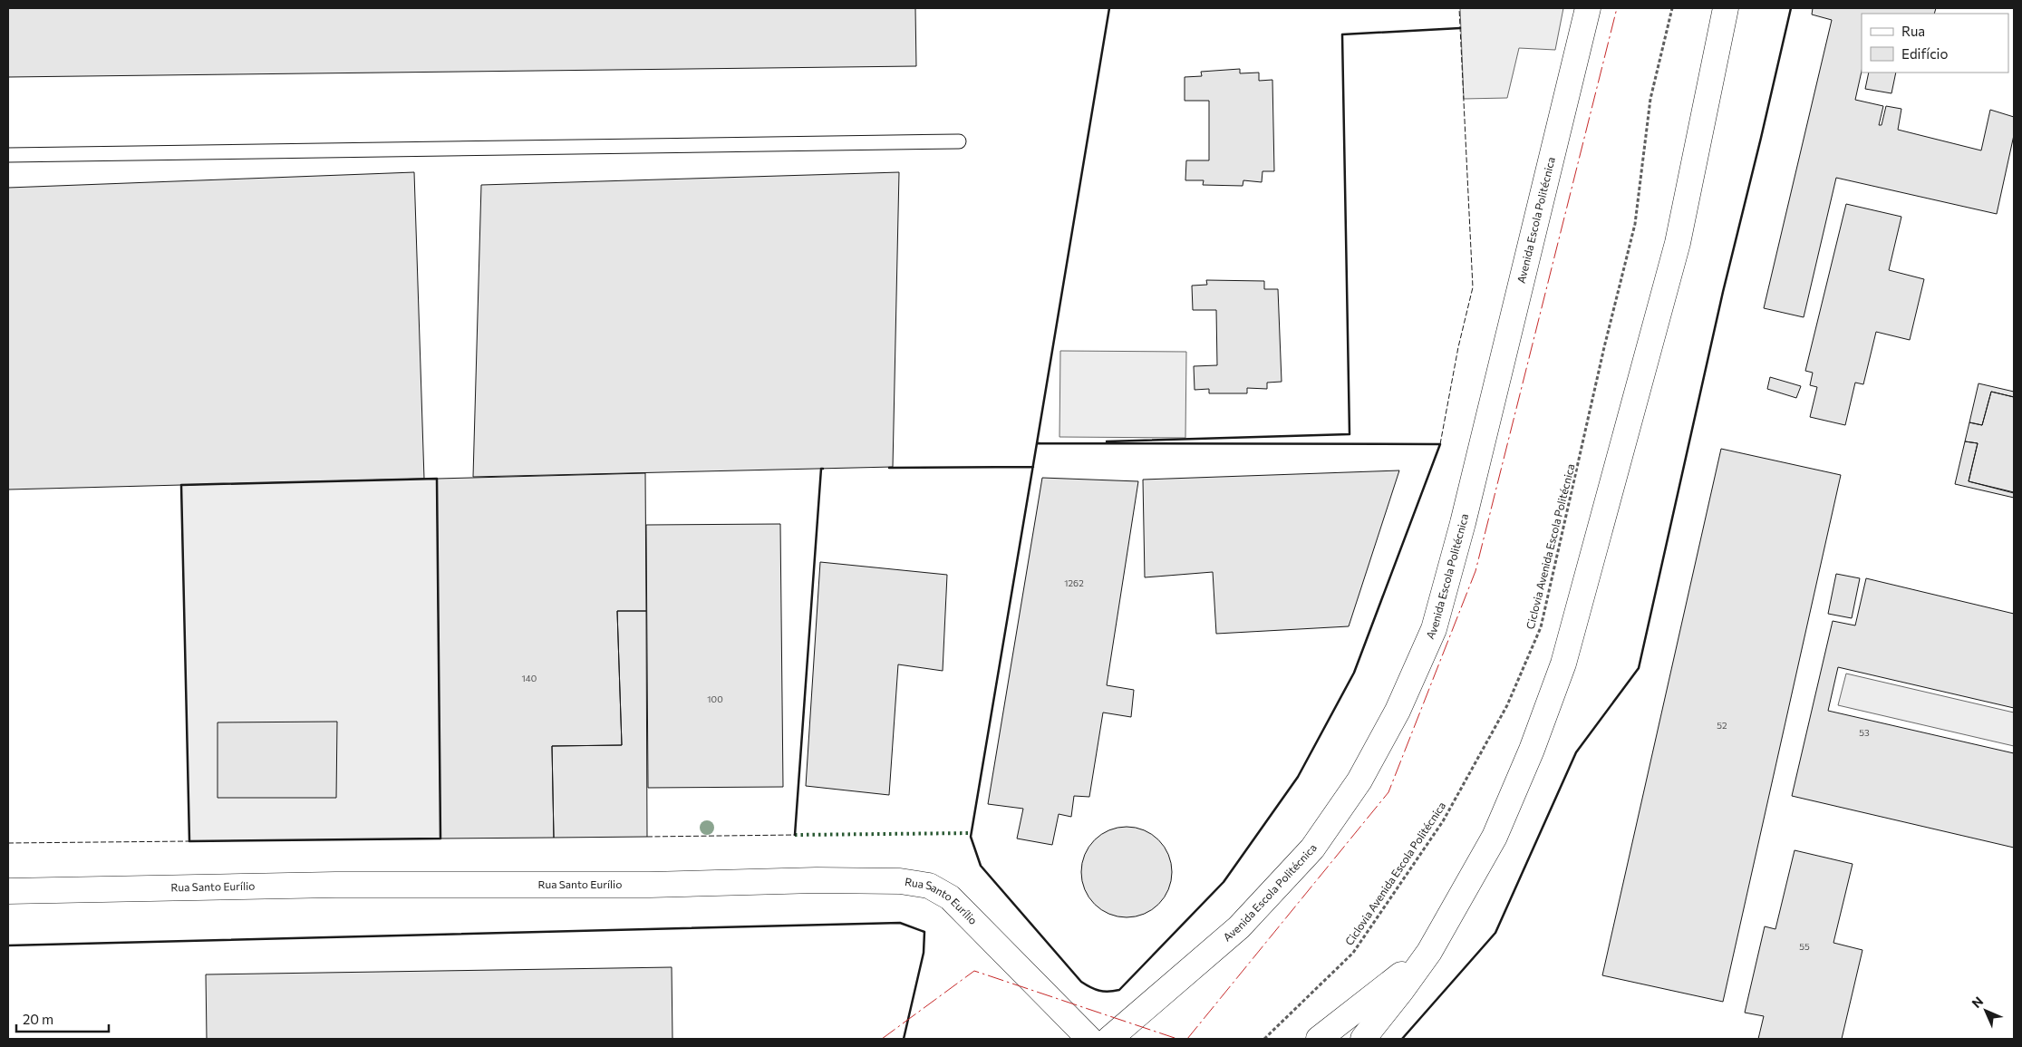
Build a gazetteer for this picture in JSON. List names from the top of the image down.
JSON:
{
  "streets": {
    "main road": ["Avenida Escola Politécnica", "Rua Santo Eurílio"],
    "path": ["Ciclovia Avenida Escola Politécnica"]
  },
  "house_numbers": [
    "1262",
    "140",
    "100",
    "52",
    "53",
    "55"
  ],
  "legend": ["Rua", "Edifício"],
  "scale_bar": "20 m",
  "north": "top left"
}
